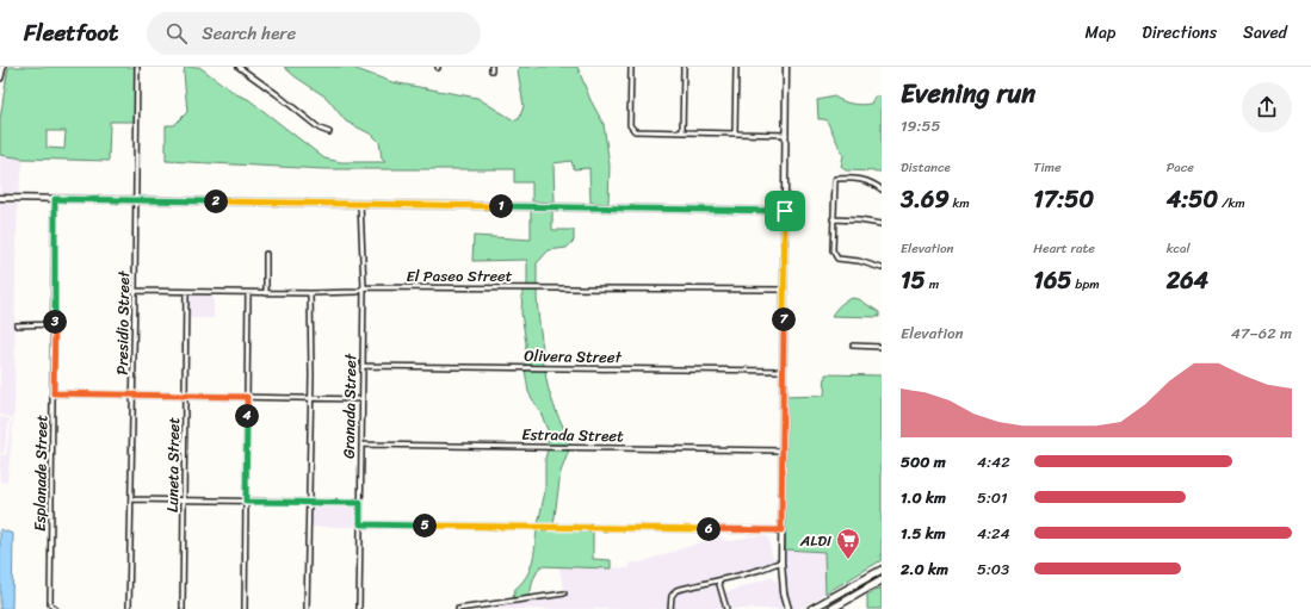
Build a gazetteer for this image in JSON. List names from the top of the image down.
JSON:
{
  "streets": {
    "street": [
      "El Paseo Street",
      "Presidio Street",
      "Olivera Street",
      "Granada Street",
      "Estrada Street",
      "Luneta Street",
      "Esplanade Street"
    ]
  },
  "crossings": [
    ["El Paseo Street", "Presidio Street"],
    ["El Paseo Street", "Granada Street"],
    ["El Paseo Street", "Luneta Street"],
    ["Olivera Street", "Granada Street"],
    ["Granada Street", "Estrada Street"]
  ],
  "places": {
    "supermarket": ["ALDI"]
  },
  "page": {
    "header": "Fleetfoot",
    "search": "Search here",
    "nav": ["Map", "Directions", "Saved"],
    "heading": ["Evening run", "19:55"],
    "stats": [
      ["Distance", "3.69 km"],
      ["Time", "17:50"],
      ["Pace", "4:50 /km"],
      ["Elevation", "15 m"],
      ["Heart rate", "165 bpm"],
      ["kcal", "264"]
    ],
    "pins": [
      "2",
      "1",
      "7",
      "3",
      "4",
      "5",
      "6"
    ],
    "chart": ["Elevation", "47–62 m"],
    "list": [
      {
        "name": "500 m",
        "note": "4:42"
      },
      {
        "name": "1.0 km",
        "note": "5:01"
      },
      {
        "name": "1.5 km",
        "note": "4:24"
      },
      {
        "name": "2.0 km",
        "note": "5:03"
      }
    ]
  }
}
